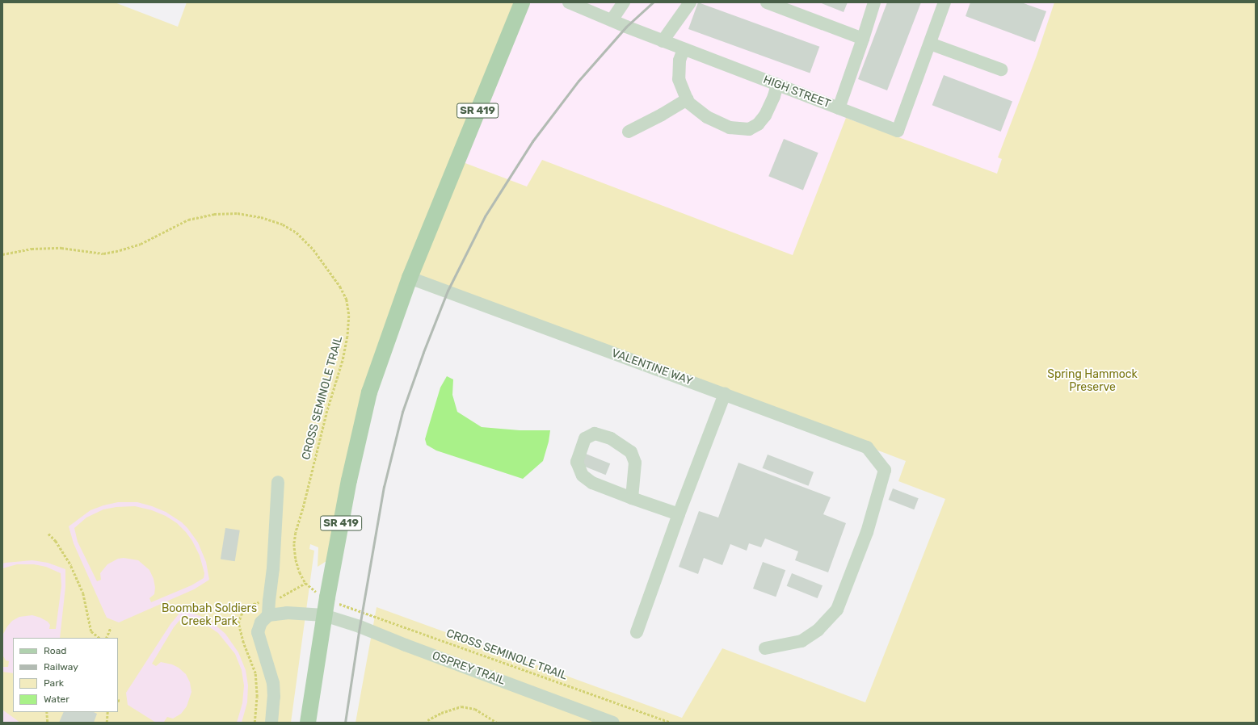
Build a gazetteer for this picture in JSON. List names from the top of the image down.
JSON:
{
  "streets": {
    "main road": ["SR 419"],
    "street": ["HIGH STREET", "VALENTINE WAY", "OSPREY TRAIL"],
    "path": ["CROSS SEMINOLE TRAIL"]
  },
  "crossings": [
    ["SR 419", "VALENTINE WAY"],
    ["SR 419", "OSPREY TRAIL"]
  ],
  "parks": ["Spring Hammock Preserve", "Boombah Soldiers Creek Park"],
  "legend": [
    "Road",
    "Railway",
    "Park",
    "Water"
  ]
}
